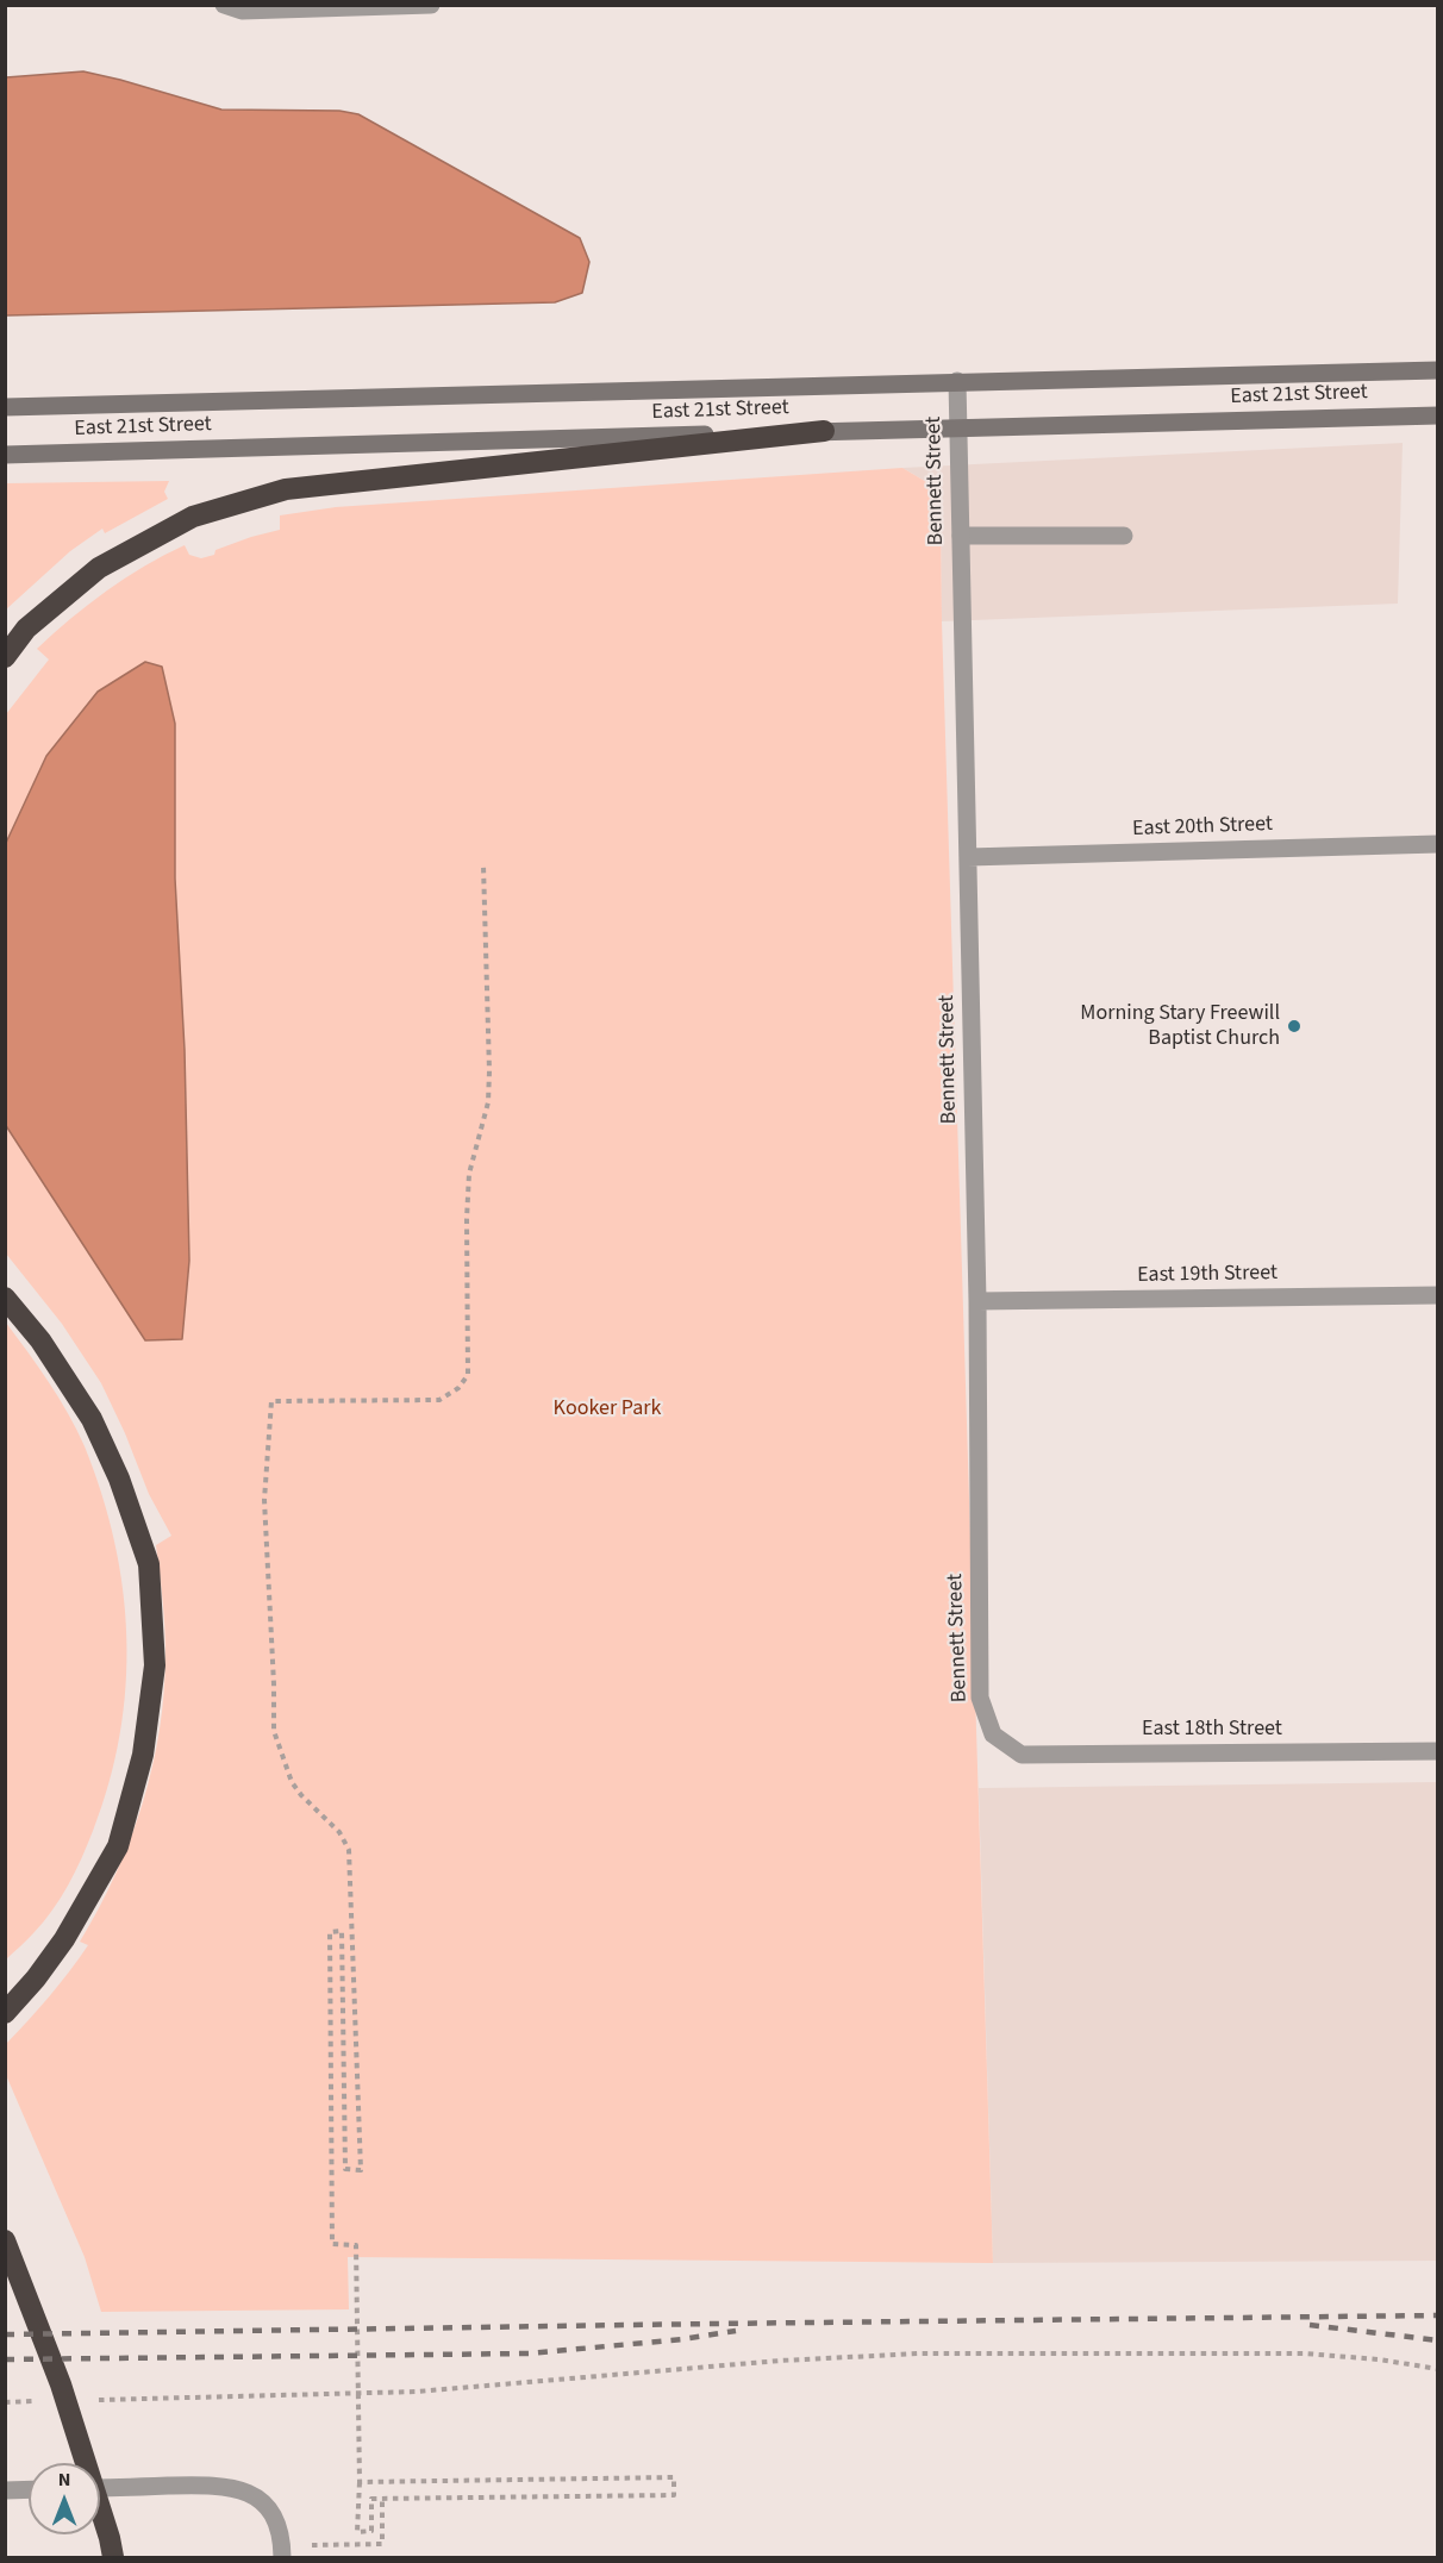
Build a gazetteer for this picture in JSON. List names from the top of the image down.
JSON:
{
  "streets": {
    "main road": ["East 21st Street"],
    "street": [
      "Bennett Street",
      "East 20th Street",
      "East 19th Street",
      "East 18th Street"
    ]
  },
  "crossings": [
    ["East 21st Street", "Bennett Street"],
    ["Bennett Street", "East 20th Street"],
    ["Bennett Street", "East 19th Street"],
    ["Bennett Street", "East 18th Street"]
  ],
  "parks": ["Kooker Park"],
  "places": ["Morning Stary Freewill Baptist Church"],
  "north": "top"
}
